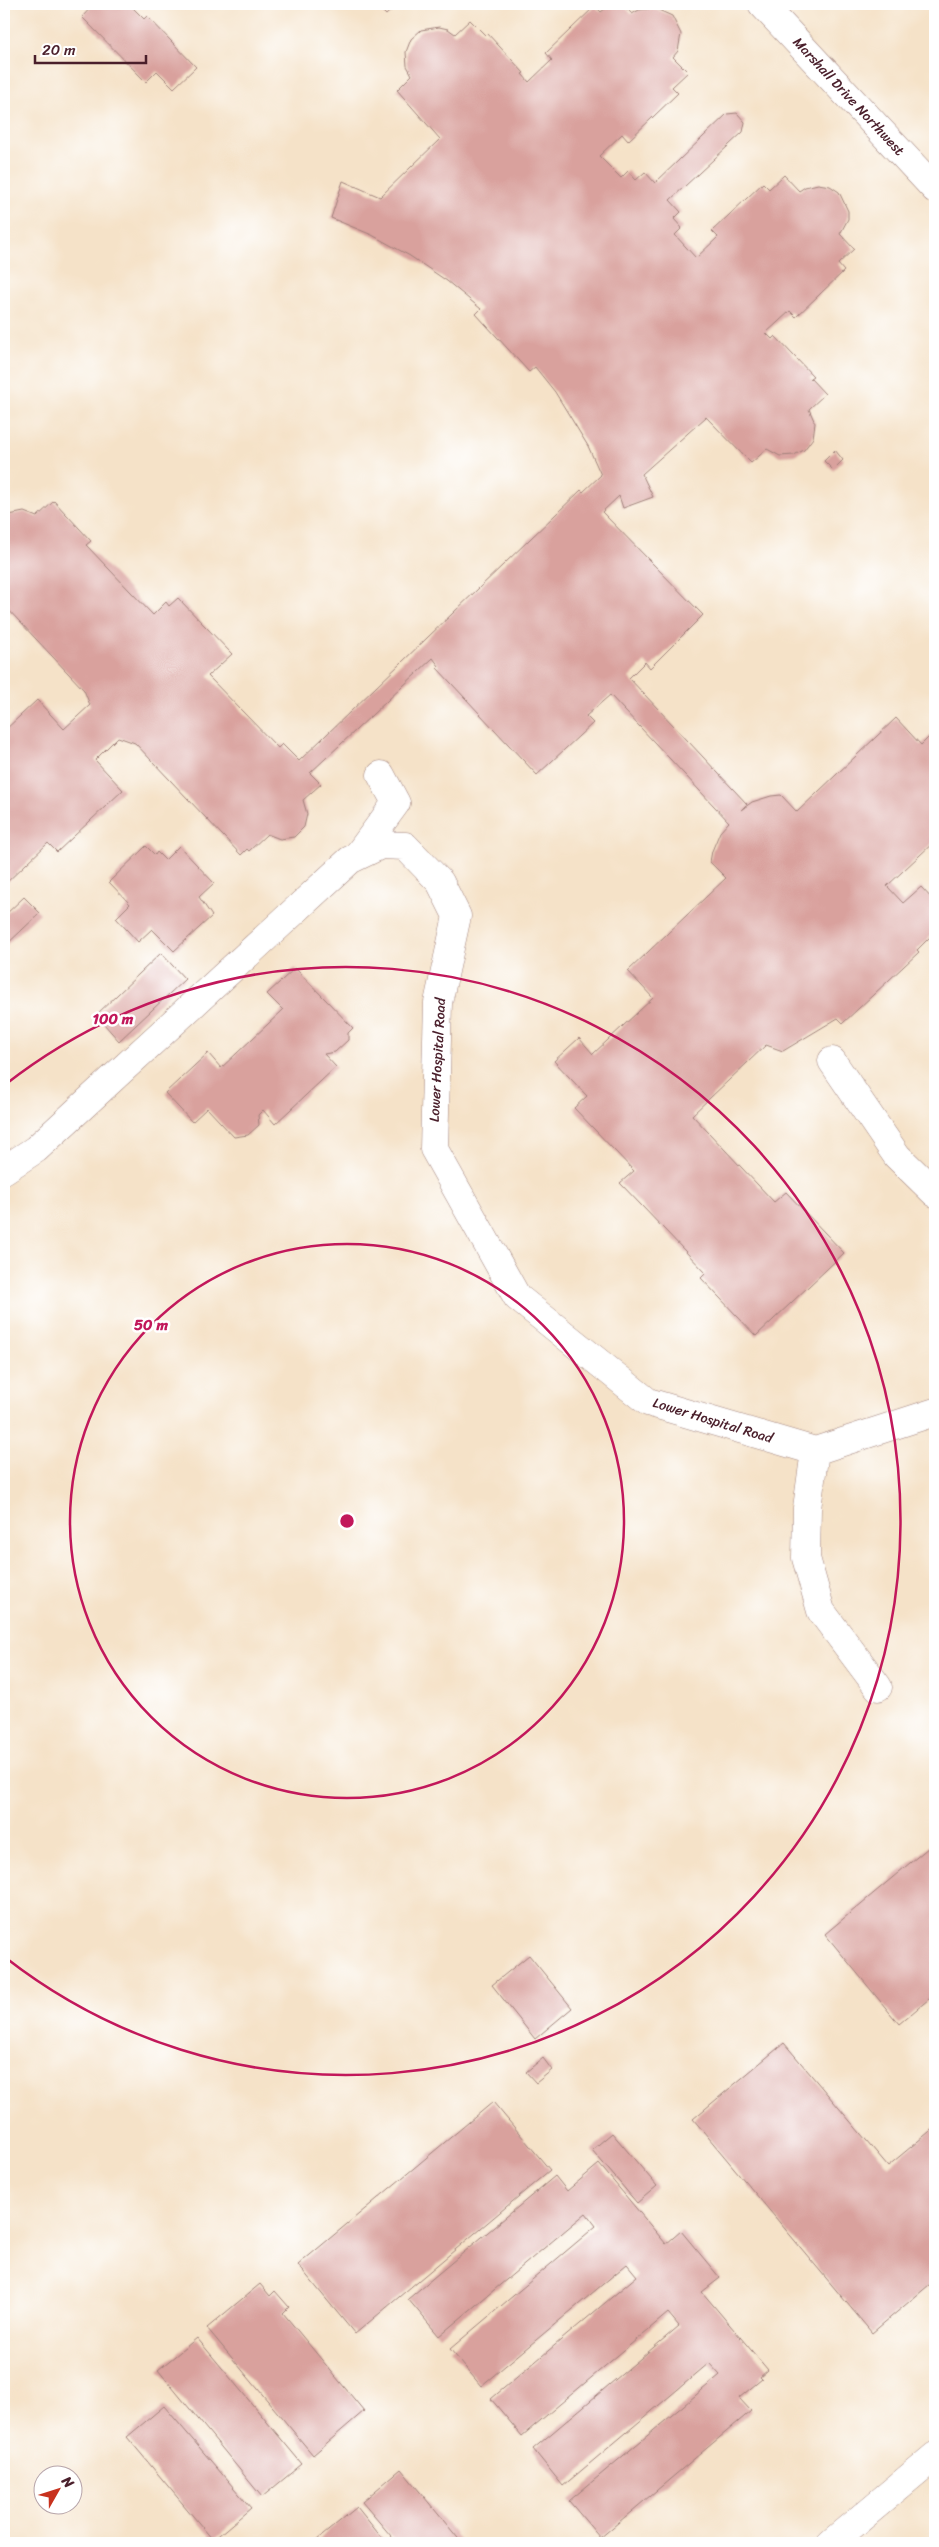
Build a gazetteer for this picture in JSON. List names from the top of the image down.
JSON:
{
  "streets": {
    "street": ["Marshall Drive Northwest", "Lower Hospital Road"]
  },
  "scale_bar": "20 m",
  "north": "top right",
  "rings": ["100 m", "50 m"]
}
